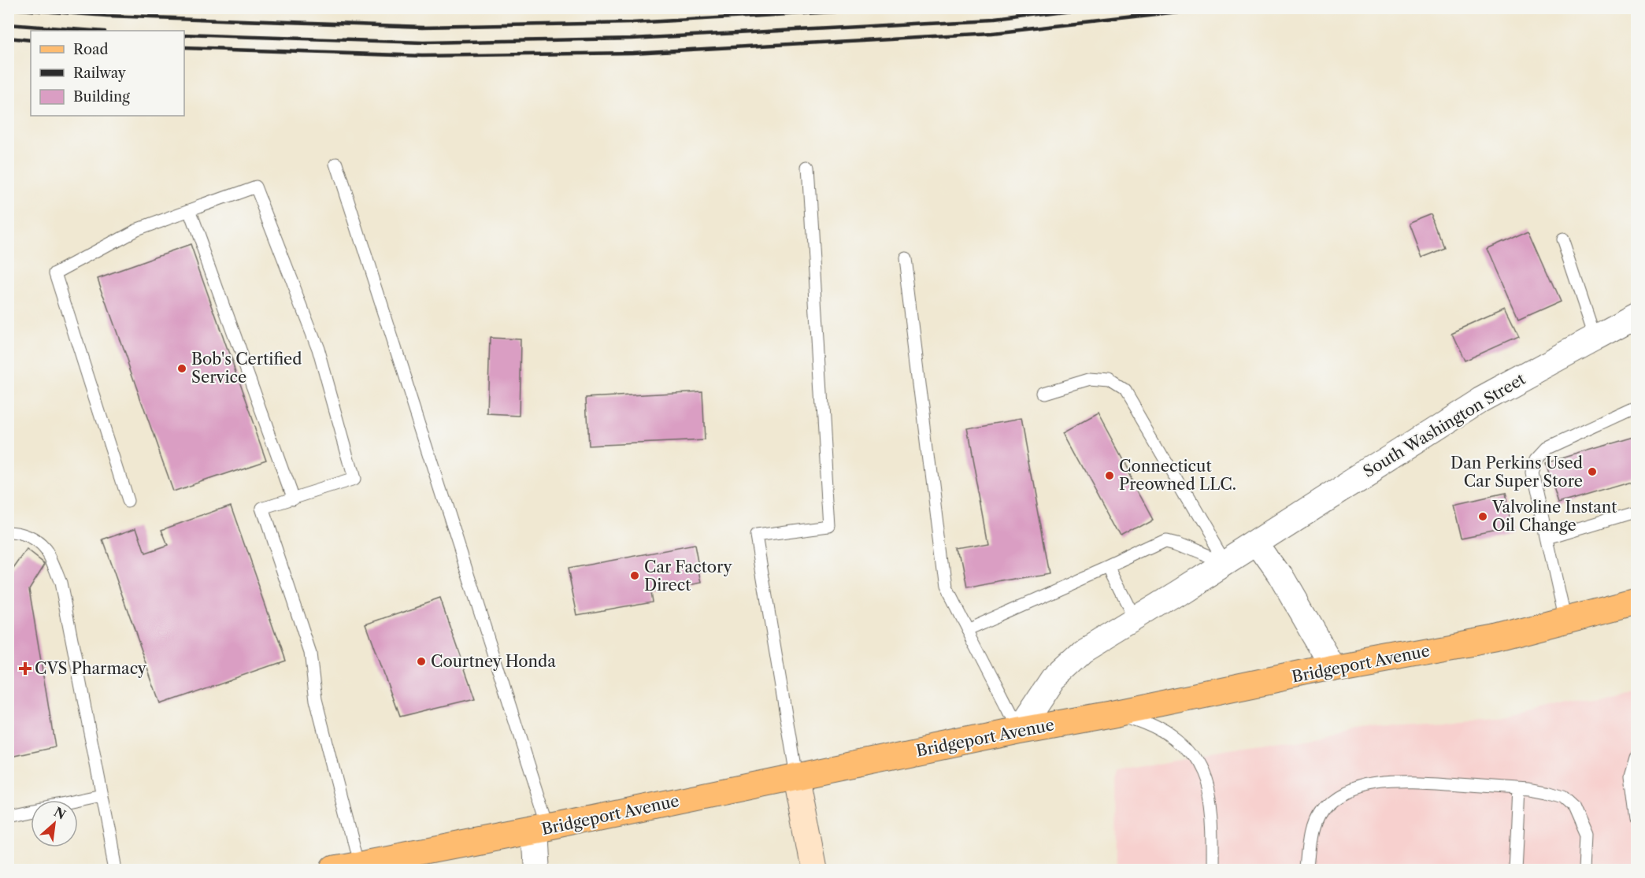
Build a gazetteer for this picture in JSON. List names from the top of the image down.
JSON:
{
  "streets": {
    "main road": ["Bridgeport Avenue"],
    "street": ["South Washington Street"]
  },
  "crossings": [
    ["South Washington Street", "Bridgeport Avenue"]
  ],
  "places": {
    "other": [
      "Bob's Certified Service",
      "Dan Perkins Used Car Super Store",
      "Connecticut Preowned LLC.",
      "Valvoline Instant Oil Change",
      "Car Factory Direct",
      "Courtney Honda"
    ],
    "health": ["CVS Pharmacy"]
  },
  "legend": ["Road", "Railway", "Building"],
  "north": "top right"
}
